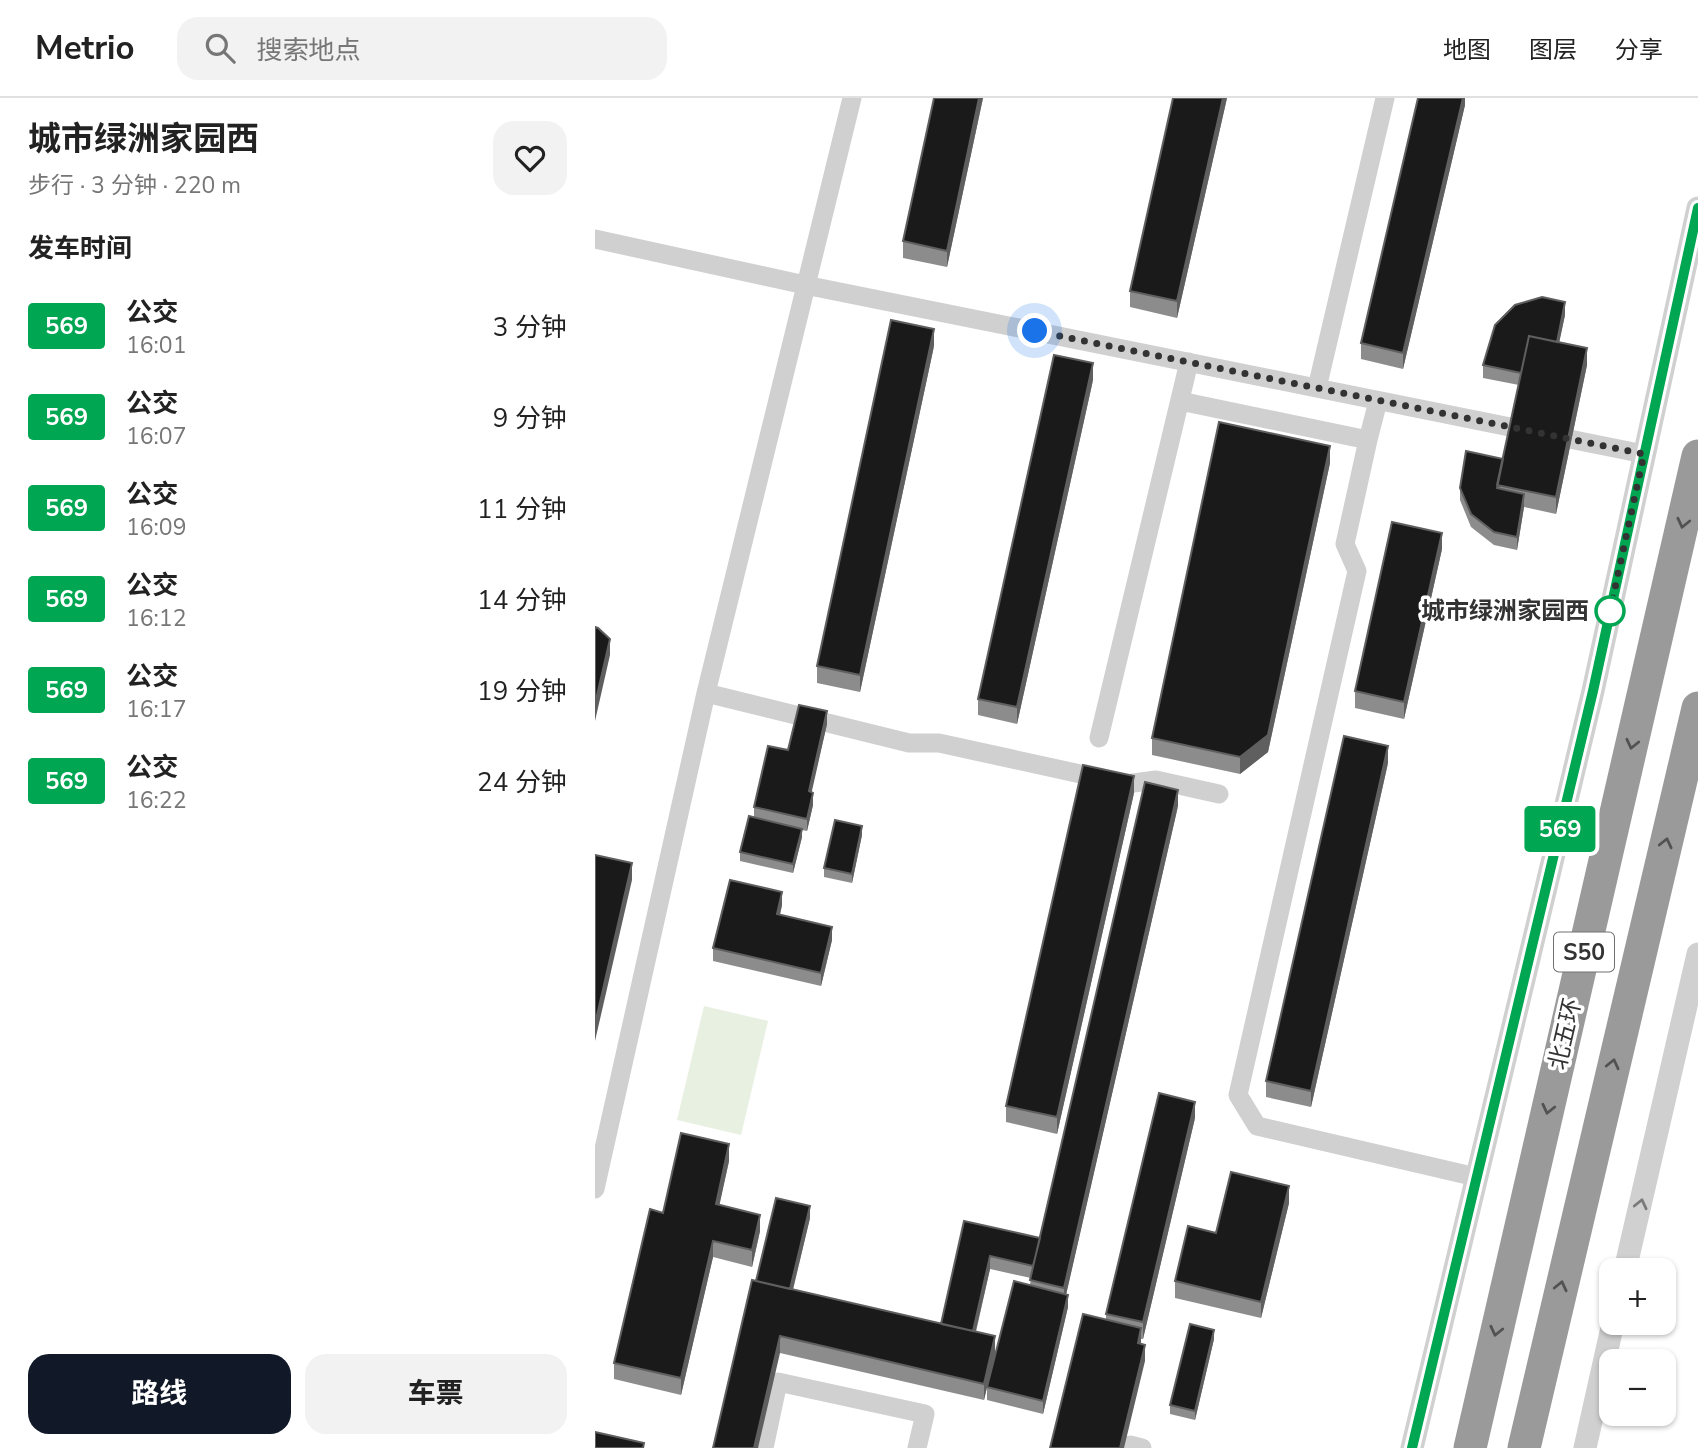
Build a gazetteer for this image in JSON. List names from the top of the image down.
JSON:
{
  "streets": {
    "highway": ["S50", "北五环"]
  },
  "places": ["城市绿洲家园西"],
  "lines": ["bus line 569"],
  "page": {
    "header": "Metrio",
    "search": "搜索地点",
    "nav": ["地图", "图层", "分享"],
    "heading": [
      ["城市绿洲家园西", "步行 · 3 分钟 · 220 m"],
      "发车时间"
    ],
    "on_map": "569",
    "list": [
      {
        "mark": "569",
        "name": "公交",
        "note": "16:01",
        "value": "3 分钟"
      },
      {
        "mark": "569",
        "name": "公交",
        "note": "16:07",
        "value": "9 分钟"
      },
      {
        "mark": "569",
        "name": "公交",
        "note": "16:09",
        "value": "11 分钟"
      },
      {
        "mark": "569",
        "name": "公交",
        "note": "16:12",
        "value": "14 分钟"
      },
      {
        "mark": "569",
        "name": "公交",
        "note": "16:17",
        "value": "19 分钟"
      },
      {
        "mark": "569",
        "name": "公交",
        "note": "16:22",
        "value": "24 分钟"
      }
    ],
    "map_buttons": ["+", "−"],
    "buttons": ["路线", "车票"]
  }
}
